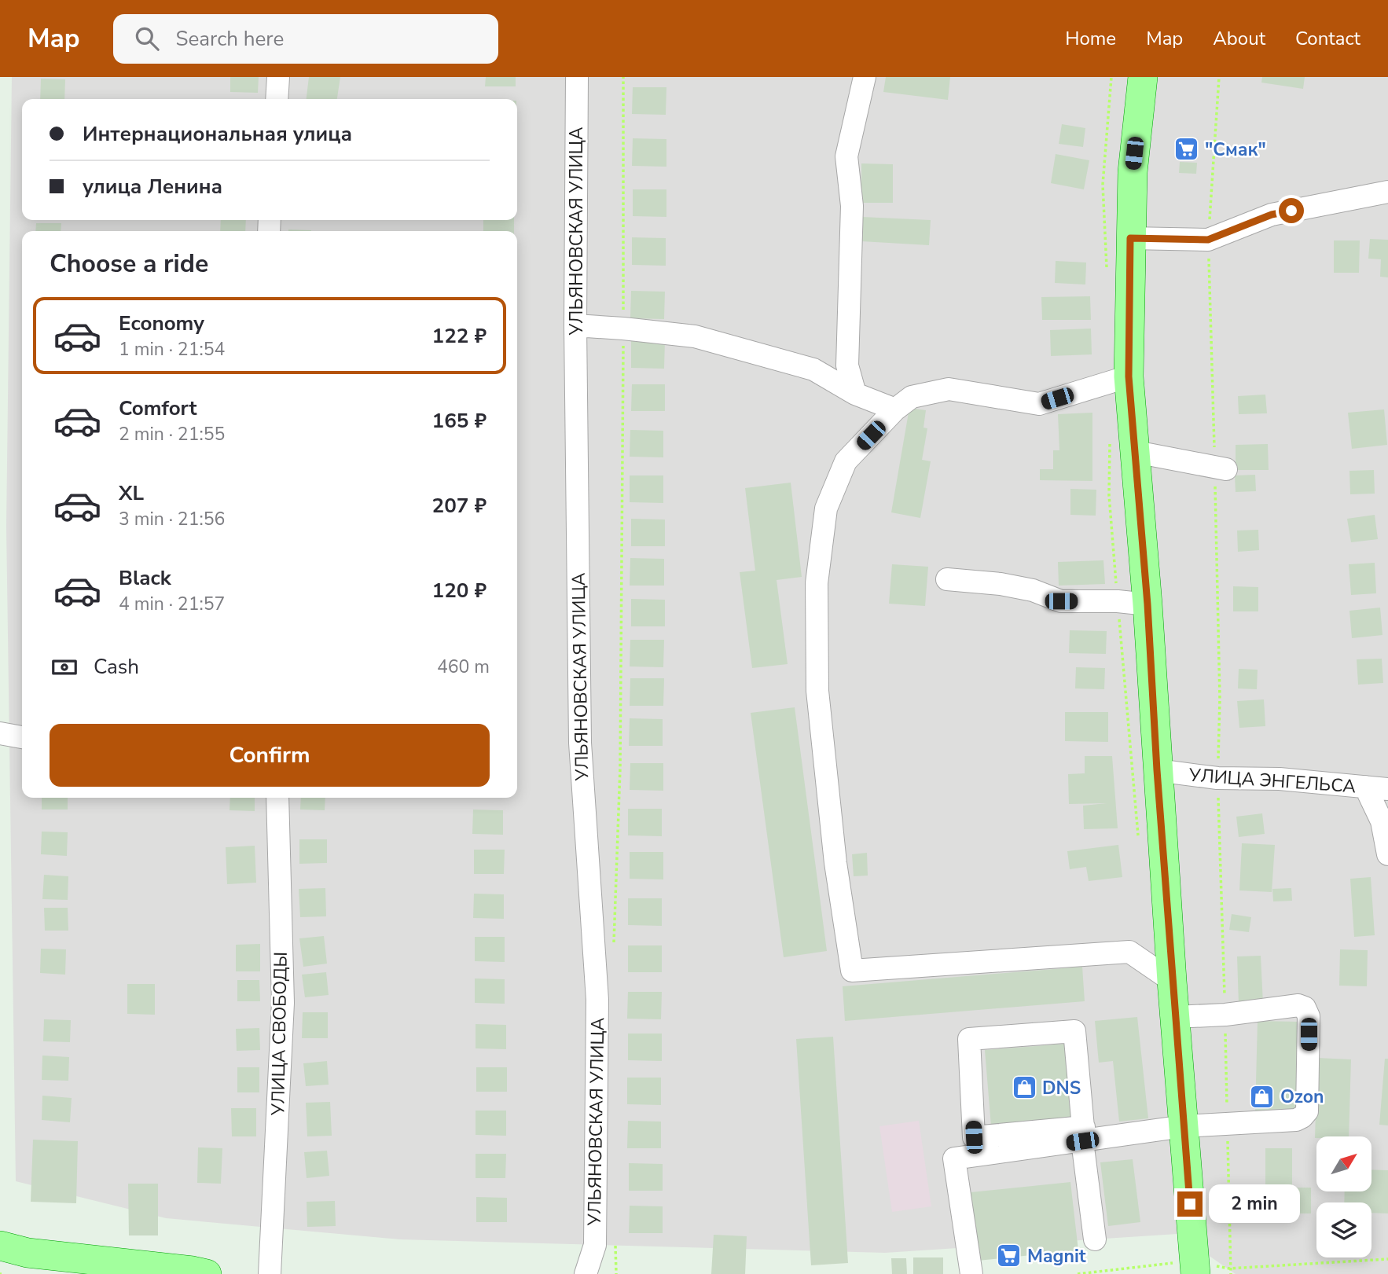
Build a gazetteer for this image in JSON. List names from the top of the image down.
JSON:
{
  "streets": {
    "street": ["УЛЬЯНОВСКАЯ УЛИЦА", "УЛИЦА ЭНГЕЛЬСА", "УЛИЦА СВОБОДЫ"]
  },
  "places": {
    "supermarket": ["\"Смак\"", "Magnit"],
    "shop": ["DNS", "Ozon"]
  },
  "north": "top right",
  "page": {
    "header": "Map",
    "search": "Search here",
    "nav": [
      "Home",
      "Map",
      "About",
      "Contact"
    ],
    "banner": ["Интернациональная улица", "улица Ленина"],
    "heading": "Choose a ride",
    "list": [
      {
        "name": "Economy",
        "note": "1 min · 21:54",
        "value": "122 ₽"
      },
      {
        "name": "Comfort",
        "note": "2 min · 21:55",
        "value": "165 ₽"
      },
      {
        "name": "XL",
        "note": "3 min · 21:56",
        "value": "207 ₽"
      },
      {
        "name": "Black",
        "note": "4 min · 21:57",
        "value": "120 ₽"
      }
    ],
    "pay": ["Cash", "460 m"],
    "buttons": "Confirm",
    "bubble": "2 min"
  }
}
